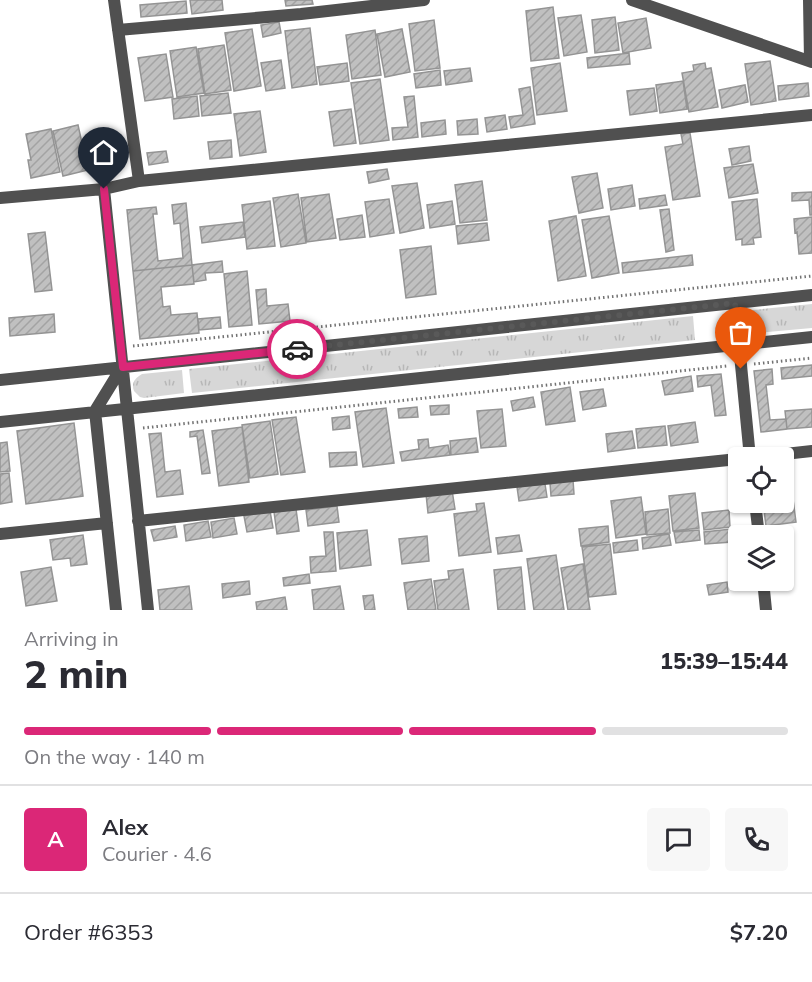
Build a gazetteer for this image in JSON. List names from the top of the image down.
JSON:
{
  "page": {
    "heading": ["2 min", "Arriving in", "15:39–15:44"],
    "panel": [
      "Alex",
      "Courier · 4.6",
      "Order #6353",
      "$7.20"
    ],
    "bar": "On the way · 140 m",
    "round": "A"
  }
}
